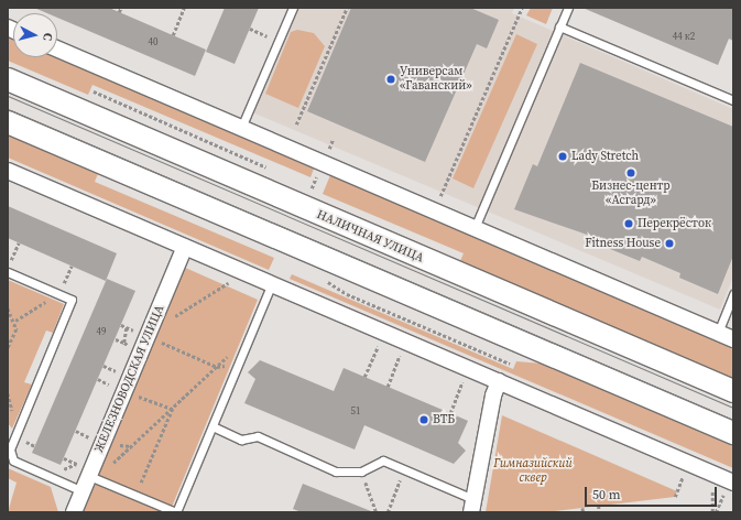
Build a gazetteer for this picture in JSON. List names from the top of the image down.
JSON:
{
  "streets": {
    "main road": ["НАЛИЧНАЯ УЛИЦА"],
    "street": ["ЖЕЛЕЗНОВОДСКАЯ УЛИЦА"]
  },
  "parks": ["Гимназийский сквер"],
  "places": [
    "Универсам «Гаванский»",
    "Lady Stretch",
    "Бизнес-центр «Асгард»",
    "Перекрёсток",
    "Fitness House",
    "ВТБ"
  ],
  "house_numbers": [
    "44 к2",
    "40",
    "49",
    "51"
  ],
  "scale_bar": "50 m",
  "north": "right"
}
